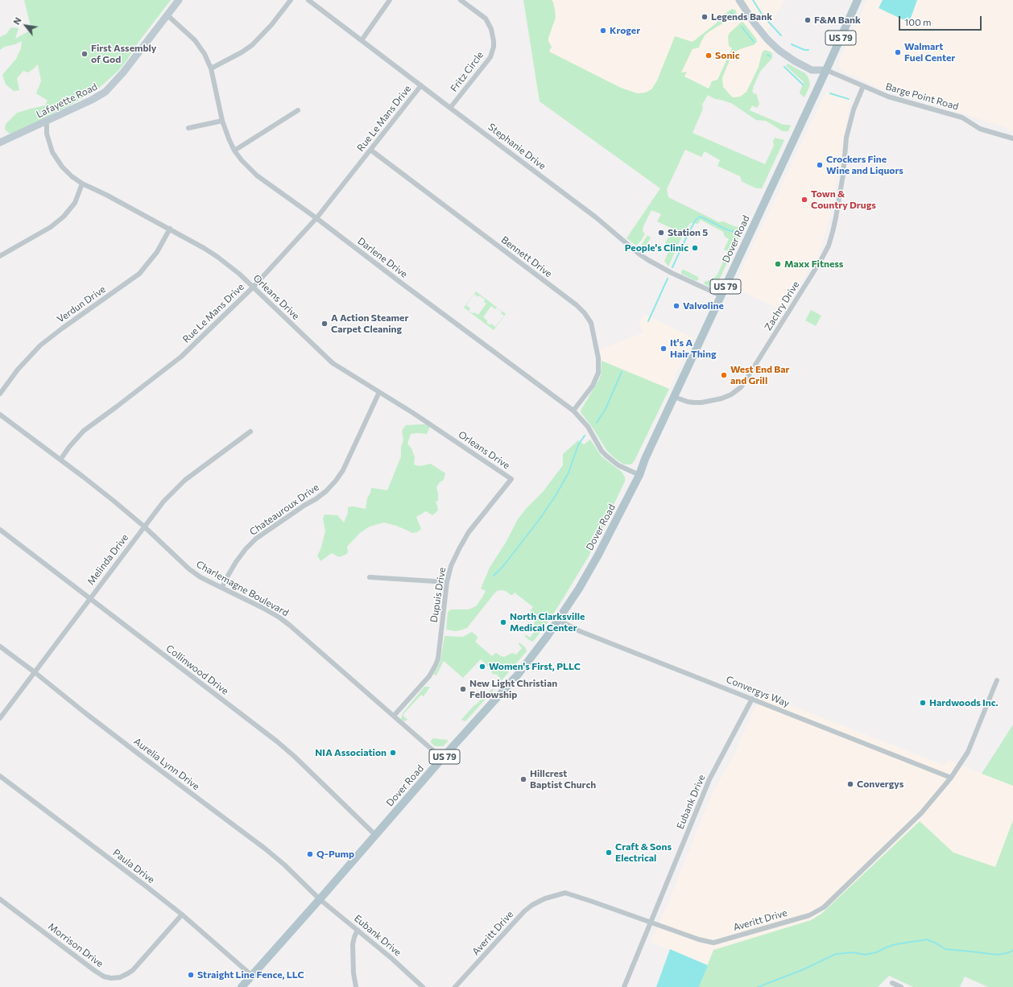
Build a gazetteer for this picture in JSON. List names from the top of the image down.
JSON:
{
  "streets": {
    "main road": ["US 79", "Lafayette Road", "Dover Road"],
    "street": [
      "Fritz Circle",
      "Barge Point Road",
      "Rue Le Mans Drive",
      "Stephanie Drive",
      "Bennett Drive",
      "Darlene Drive",
      "Orleans Drive",
      "Verdun Drive",
      "Zachry Drive",
      "Chateauroux Drive",
      "Melinda Drive",
      "Charlemagne Boulevard",
      "Dupuis Drive",
      "Collinwood Drive",
      "Convergys Way",
      "Aurelia Lynn Drive",
      "Eubank Drive",
      "Paula Drive",
      "Averitt Drive",
      "Morrison Drive"
    ]
  },
  "crossings": [
    ["Fritz Circle", "Stephanie Drive"],
    ["Barge Point Road", "Dover Road"],
    ["Barge Point Road", "Zachry Drive"],
    ["Lafayette Road", "Darlene Drive"],
    ["Lafayette Road", "Orleans Drive"],
    ["Rue Le Mans Drive", "Stephanie Drive"],
    ["Rue Le Mans Drive", "Bennett Drive"],
    ["Rue Le Mans Drive", "Darlene Drive"],
    ["Rue Le Mans Drive", "Orleans Drive"],
    ["Rue Le Mans Drive", "Charlemagne Boulevard"],
    ["Stephanie Drive", "Dover Road"],
    ["Dover Road", "Darlene Drive"],
    ["Dover Road", "Zachry Drive"],
    ["Dover Road", "Charlemagne Boulevard"],
    ["Dover Road", "Collinwood Drive"],
    ["Dover Road", "Convergys Way"],
    ["Dover Road", "Aurelia Lynn Drive"],
    ["Dover Road", "Eubank Drive"],
    ["Dover Road", "Paula Drive"],
    ["Bennett Drive", "Darlene Drive"],
    ["Orleans Drive", "Verdun Drive"],
    ["Orleans Drive", "Chateauroux Drive"],
    ["Orleans Drive", "Dupuis Drive"],
    ["Chateauroux Drive", "Charlemagne Boulevard"],
    ["Melinda Drive", "Charlemagne Boulevard"],
    ["Melinda Drive", "Collinwood Drive"],
    ["Melinda Drive", "Aurelia Lynn Drive"],
    ["Charlemagne Boulevard", "Dupuis Drive"],
    ["Convergys Way", "Eubank Drive"],
    ["Convergys Way", "Averitt Drive"],
    ["Aurelia Lynn Drive", "Eubank Drive"],
    ["Eubank Drive", "Averitt Drive"],
    ["Paula Drive", "Morrison Drive"]
  ],
  "places": [
    "Legends Bank",
    "F&M Bank",
    "Kroger",
    "Walmart Fuel Center",
    "First Assembly of God",
    "Sonic",
    "Crockers Fine Wine and Liquors",
    "Town & Country Drugs",
    "Station 5",
    "People's Clinic",
    "Maxx Fitness",
    "Valvoline",
    "A Action Steamer Carpet Cleaning",
    "It's A Hair Thing",
    "West End Bar and Grill",
    "North Clarksville Medical Center",
    "Women's First, PLLC",
    "New Light Christian Fellowship",
    "Hardwoods Inc.",
    "NIA Association",
    "Hillcrest Baptist Church",
    "Convergys",
    "Craft & Sons Electrical",
    "Q-Pump",
    "Straight Line Fence, LLC"
  ],
  "scale_bar": "100 m",
  "north": "top left"
}
